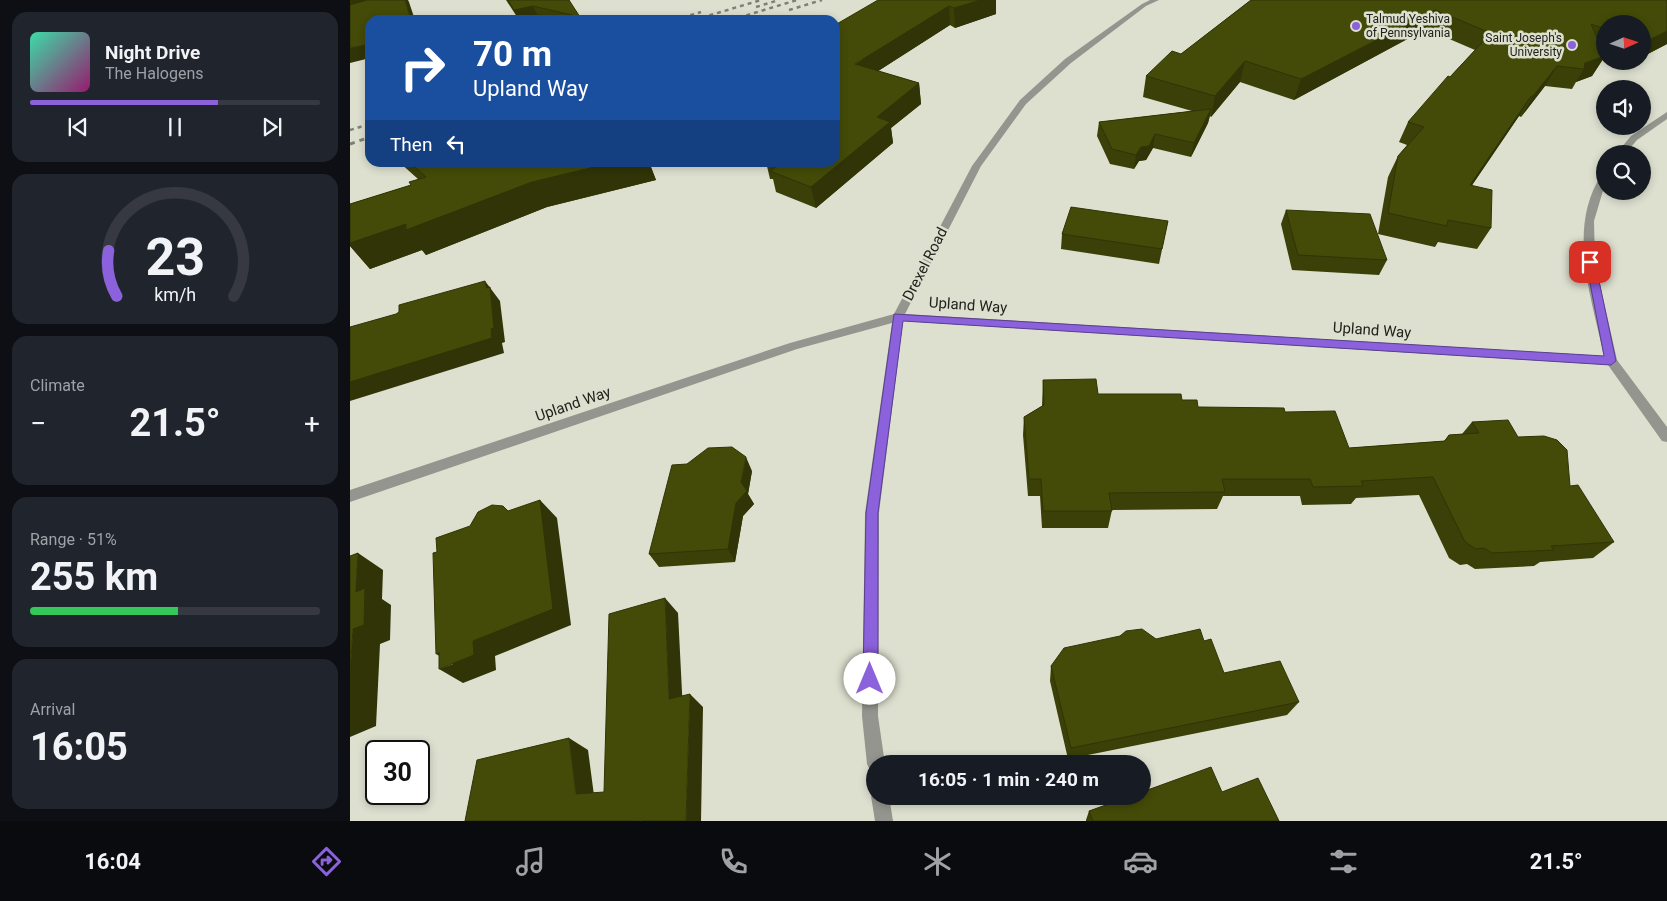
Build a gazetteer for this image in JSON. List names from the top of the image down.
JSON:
{
  "streets": {
    "street": ["Drexel Road", "Upland Way"]
  },
  "crossings": [
    ["Drexel Road", "Upland Way"]
  ],
  "places": ["Talmud Yeshiva of Pennsylvania", "Saint Joseph's University"],
  "north": "right",
  "page": {
    "turn": ["70 m", "Upland Way"],
    "song": ["Night Drive", "The Halogens"],
    "then": "Then",
    "tile": [
      "Climate",
      ["Range · 51%", "255 km"],
      ["Arrival", "16:05"]
    ],
    "heat": ["−", "21.5°", "+"],
    "limit": "30",
    "trip": "16:05 · 1 min · 240 m",
    "tabs": ["16:04", "21.5°"],
    "gauge": ["23", "km/h"]
  }
}
